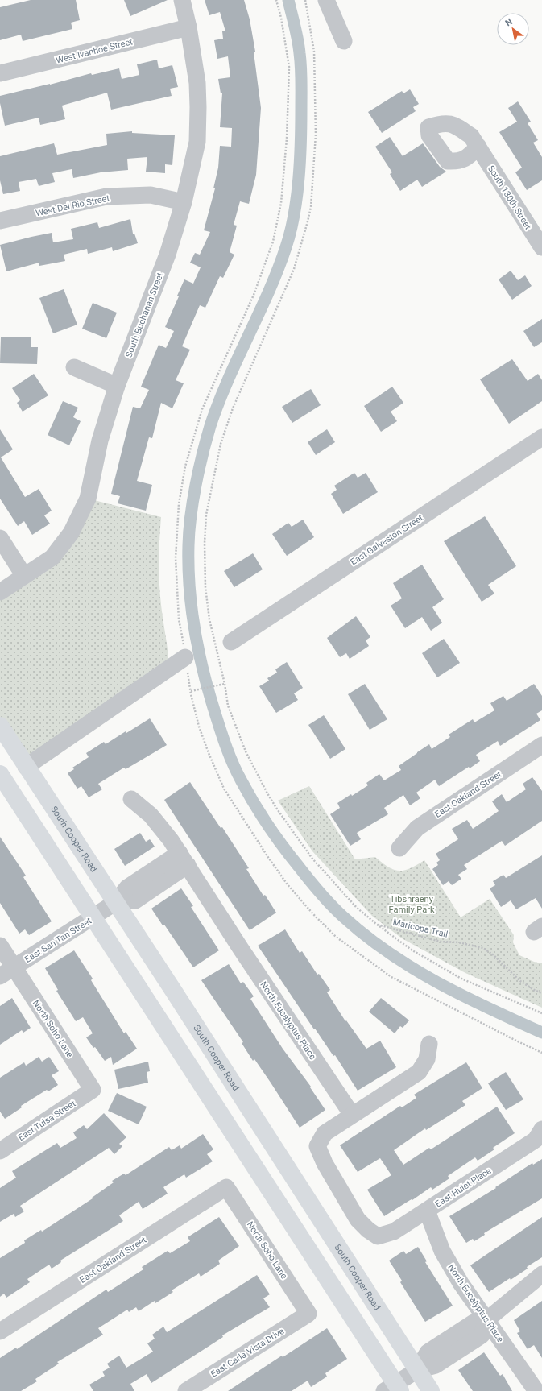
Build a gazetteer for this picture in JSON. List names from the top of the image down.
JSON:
{
  "streets": {
    "main road": ["South Cooper Road"],
    "street": [
      "West Ivanhoe Street",
      "South 130th Street",
      "West Del Rio Street",
      "South Buchanan Street",
      "East Galveston Street",
      "East Oakland Street",
      "East San Tan Street",
      "North Eucalyptus Place",
      "North Soho Lane",
      "East Tulsa Street",
      "East Hulet Place",
      "East Carla Vista Drive"
    ],
    "path": ["Maricopa Trail"]
  },
  "crossings": [
    ["West Ivanhoe Street", "South Buchanan Street"],
    ["West Del Rio Street", "South Buchanan Street"],
    ["East Oakland Street", "North Soho Lane"],
    ["South Cooper Road", "East San Tan Street"],
    ["East San Tan Street", "North Soho Lane"],
    ["North Eucalyptus Place", "East Hulet Place"],
    ["North Soho Lane", "East Tulsa Street"],
    ["North Soho Lane", "East Carla Vista Drive"]
  ],
  "parks": ["Tibshraeny Family Park"],
  "north": "top left"
}
